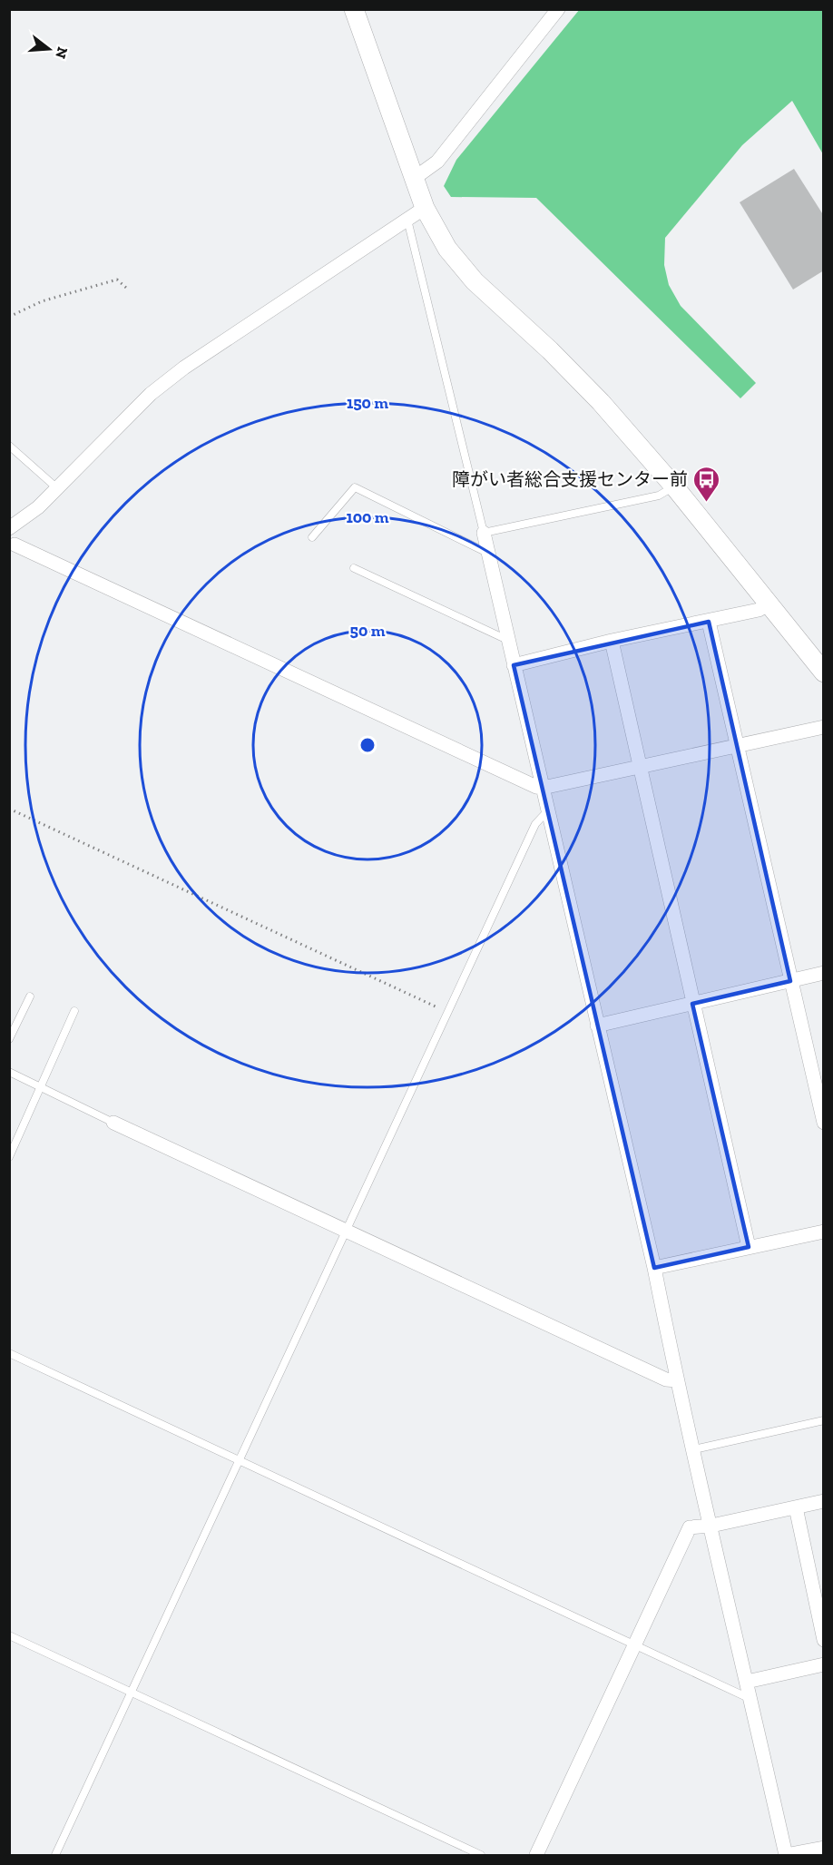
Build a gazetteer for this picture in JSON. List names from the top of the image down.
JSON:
{
  "places": {
    "bus stop": ["障がい者総合支援センター前"]
  },
  "north": "right",
  "rings": ["150 m", "100 m", "50 m"]
}
